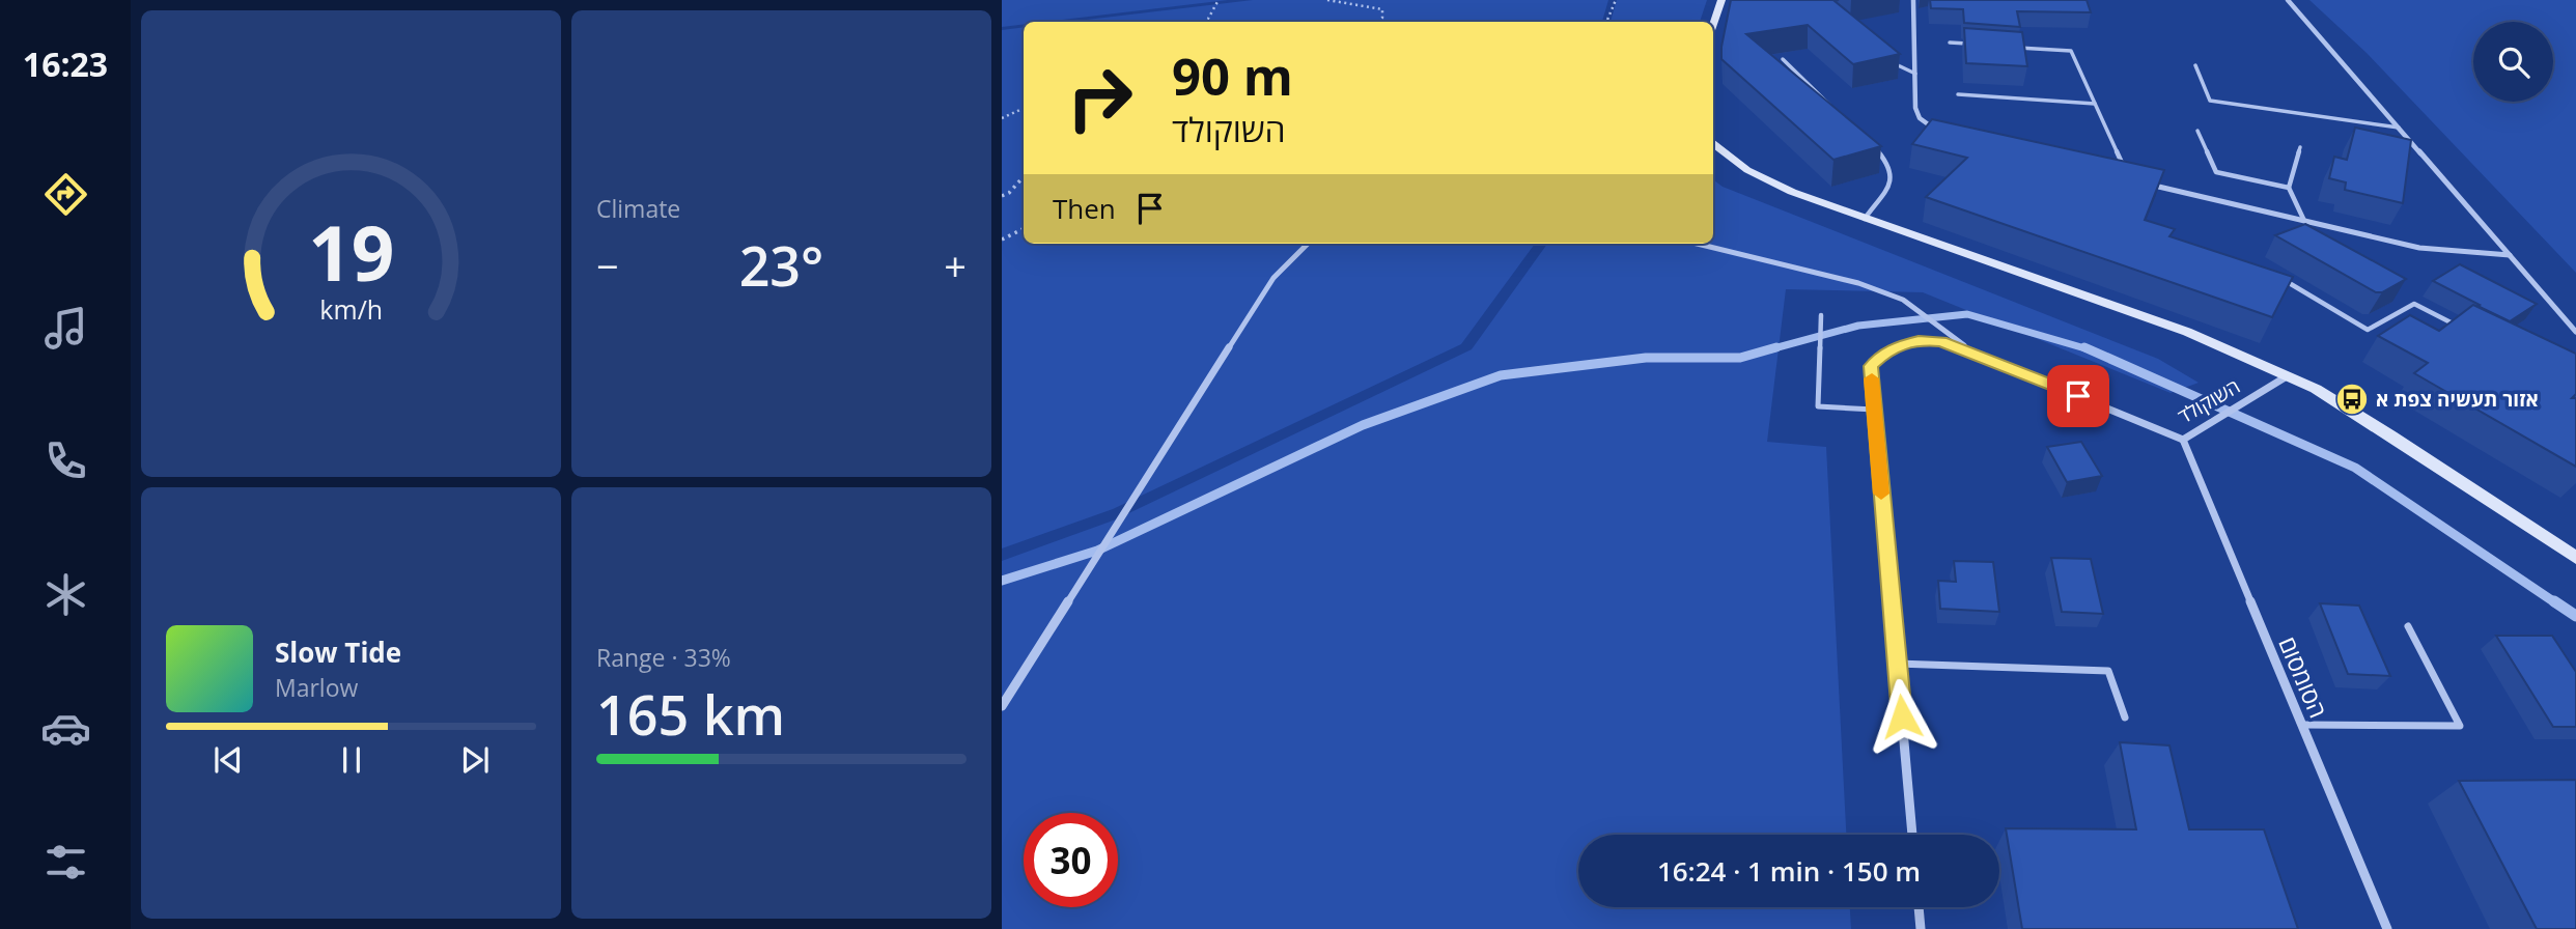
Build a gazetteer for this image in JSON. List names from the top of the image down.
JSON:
{
  "streets": {
    "street": ["השוקולד", "הסומסום"]
  },
  "crossings": [
    ["השוקולד", "הסומסום"]
  ],
  "places": {
    "bus stop": ["אזור תעשיה צפת א"]
  },
  "page": {
    "tabs": "16:23",
    "tile": [
      "Climate",
      ["Range · 33%", "165 km"]
    ],
    "turn": ["90 m", "השוקולד"],
    "then": "Then",
    "heat": ["−", "23°", "+"],
    "song": ["Slow Tide", "Marlow"],
    "limit": "30",
    "trip": "16:24 · 1 min · 150 m",
    "gauge": ["19", "km/h"]
  }
}
